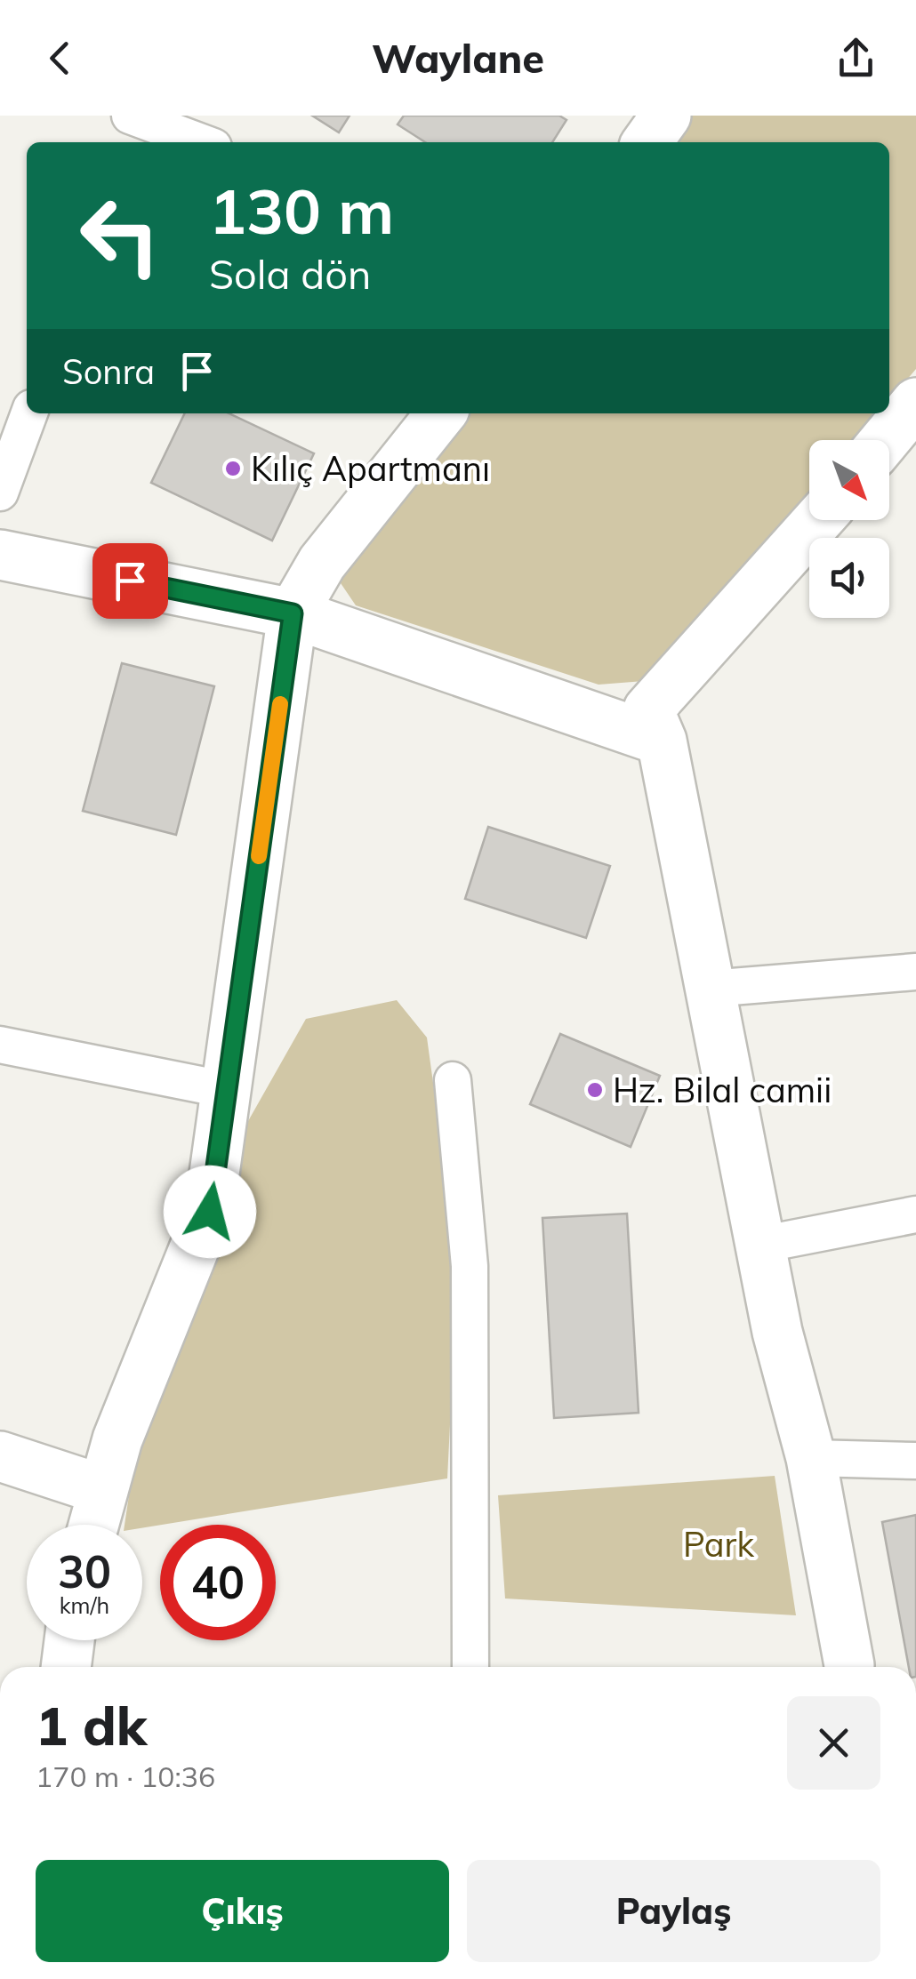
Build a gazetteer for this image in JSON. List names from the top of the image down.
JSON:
{
  "parks": ["Park"],
  "places": ["Kılıç Apartmanı", "Hz. Bilal camii"],
  "north": "bottom right",
  "page": {
    "header": "Waylane",
    "turn": ["130 m", "Sola dön"],
    "then": "Sonra",
    "speed": "30 km/h",
    "limit": "40",
    "heading": ["1 dk", "170 m · 10:36"],
    "buttons": ["Çıkış", "Paylaş"]
  }
}
